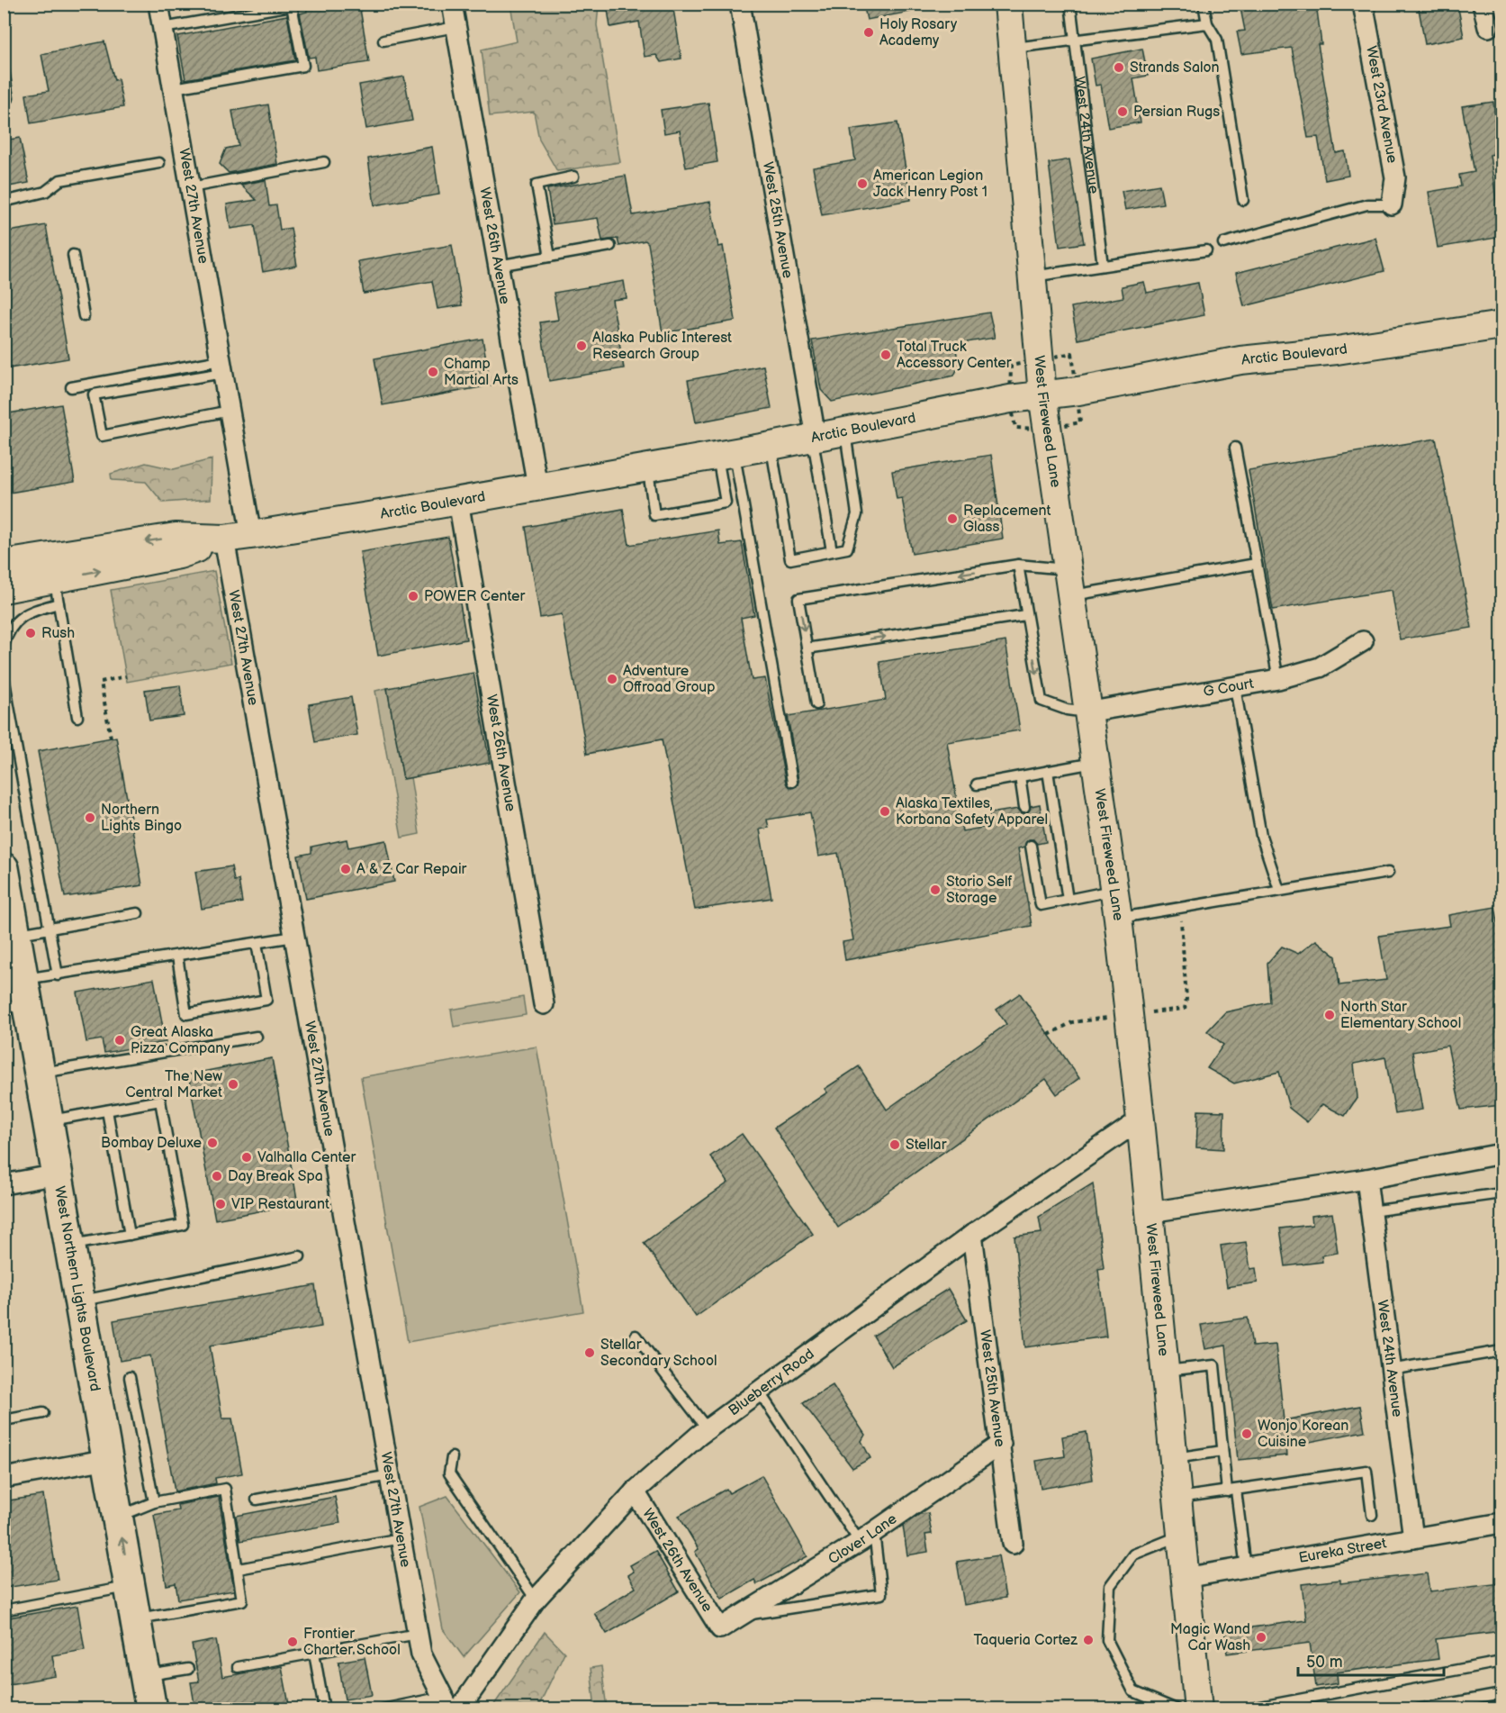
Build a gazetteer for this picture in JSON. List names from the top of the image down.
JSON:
{
  "streets": {
    "main road": ["Arctic Boulevard", "West Fireweed Lane", "West Northern Lights Boulevard"],
    "street": [
      "West 23rd Avenue",
      "West 24th Avenue",
      "West 27th Avenue",
      "West 25th Avenue",
      "West 26th Avenue",
      "G Court",
      "Blueberry Road",
      "Clover Lane",
      "Eureka Street"
    ]
  },
  "crossings": [
    ["West 24th Avenue", "Eureka Street"],
    ["West 27th Avenue", "Arctic Boulevard"],
    ["West 25th Avenue", "Arctic Boulevard"],
    ["West 25th Avenue", "Blueberry Road"],
    ["West 25th Avenue", "Clover Lane"],
    ["West 26th Avenue", "Arctic Boulevard"],
    ["West 26th Avenue", "Blueberry Road"],
    ["West 26th Avenue", "Clover Lane"],
    ["Arctic Boulevard", "West Fireweed Lane"],
    ["West Fireweed Lane", "G Court"],
    ["West Fireweed Lane", "Blueberry Road"],
    ["West Fireweed Lane", "Eureka Street"]
  ],
  "places": [
    "Holy Rosary Academy",
    "Strands Salon",
    "Persian Rugs",
    "American Legion Jack Henry Post 1",
    "Alaska Public Interest Research Group",
    "Total Truck Accessory Center",
    "Champ Martial Arts",
    "Replacement Glass",
    "POWER Center",
    "Rush",
    "Adventure Offroad Group",
    "Alaska Textiles, Korbana Safety Apparel",
    "Northern Lights Bingo",
    "A & Z Car Repair",
    "Storio Self Storage",
    "North Star Elementary School",
    "Great Alaska Pizza Company",
    "The New Central Market",
    "Bombay Deluxe",
    "Stellar",
    "Valhalla Center",
    "Day Break Spa",
    "VIP Restaurant",
    "Stellar Secondary School",
    "Wonjo Korean Cuisine",
    "Magic Wand Car Wash",
    "Taqueria Cortez",
    "Frontier Charter School"
  ],
  "scale_bar": "50 m"
}
